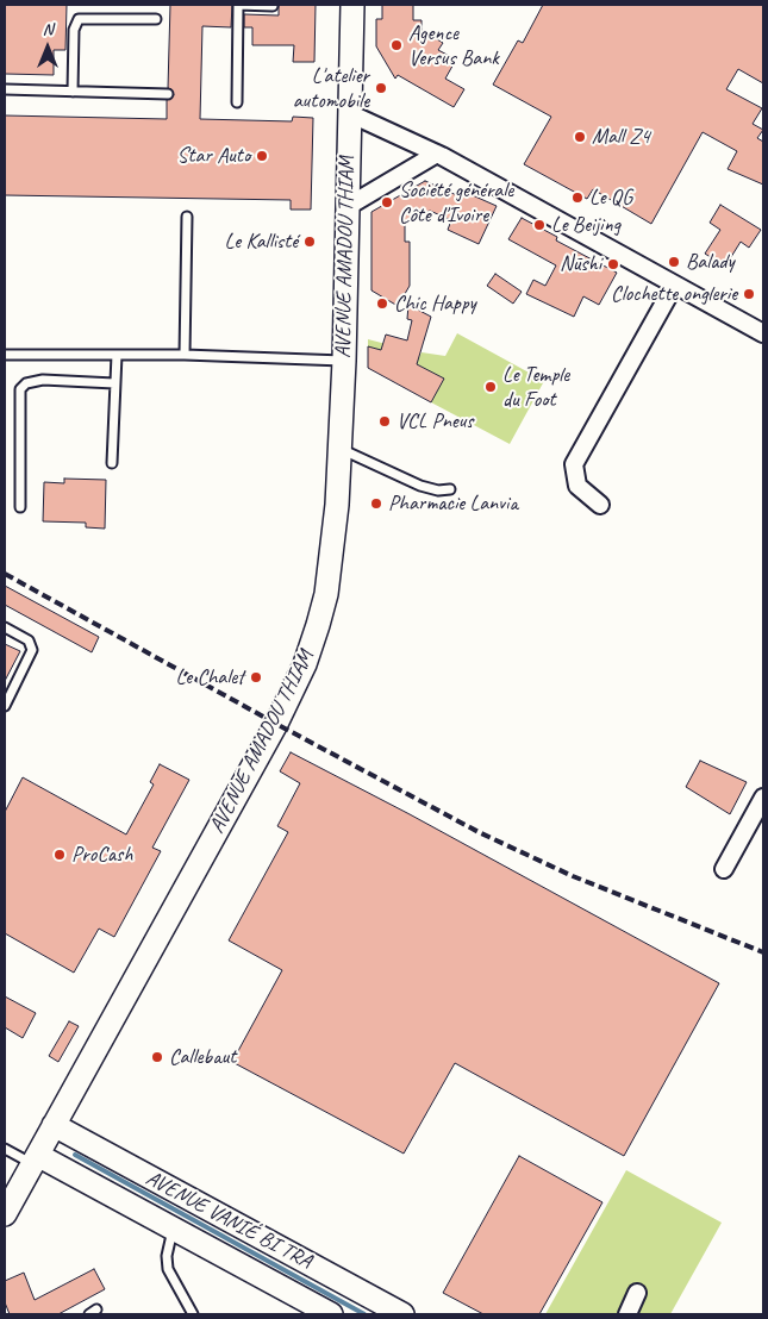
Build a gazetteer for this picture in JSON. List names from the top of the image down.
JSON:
{
  "streets": {
    "main road": ["AVENUE AMADOU THIAM", "AVENUE VANIÉ BI TRA"]
  },
  "crossings": [
    ["AVENUE AMADOU THIAM", "AVENUE VANIÉ BI TRA"]
  ],
  "places": [
    "Agence Versus Bank",
    "L'atelier automobile",
    "Mall Z4",
    "Star Auto",
    "Le QG",
    "Société générale Côte d'Ivoire",
    "Le Beijing",
    "Le Kallisté",
    "Balady",
    "Nūshi",
    "Clochette onglerie",
    "Chic Happy",
    "Le Temple du Foot",
    "VCL Pneus",
    "Pharmacie Lanvia",
    "Le Chalet",
    "ProCash",
    "Callebaut"
  ],
  "north": "top"
}
